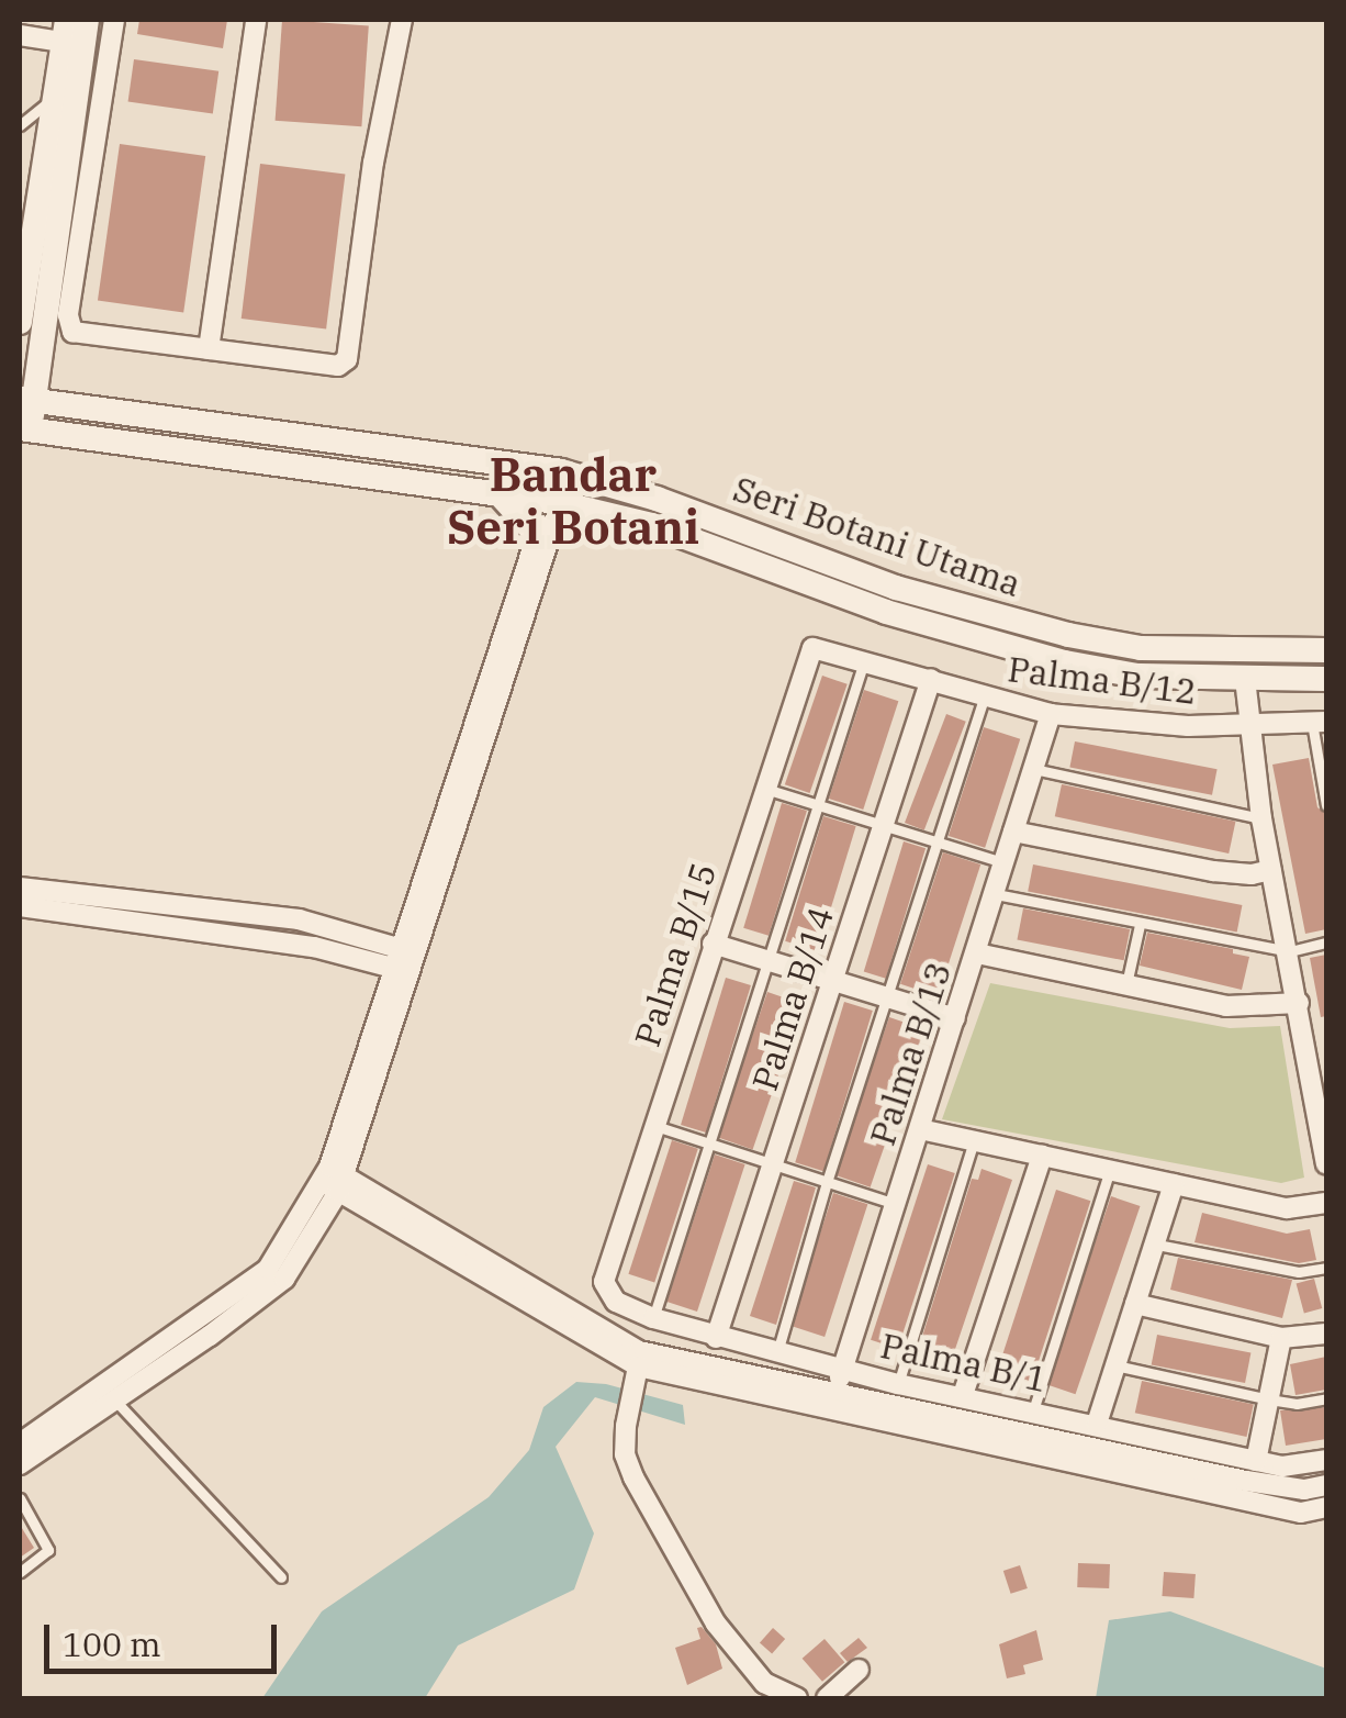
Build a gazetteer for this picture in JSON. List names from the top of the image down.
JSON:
{
  "streets": {
    "main road": ["Seri Botani Utama"],
    "street": [
      "Palma B/12",
      "Palma B/15",
      "Palma B/14",
      "Palma B/13",
      "Palma B/1"
    ]
  },
  "crossings": [
    ["Palma B/12", "Palma B/15"],
    ["Palma B/12", "Palma B/14"],
    ["Palma B/12", "Palma B/13"],
    ["Palma B/15", "Palma B/1"],
    ["Palma B/14", "Palma B/1"],
    ["Palma B/13", "Palma B/1"]
  ],
  "districts": ["Bandar Seri Botani"],
  "scale_bar": "100 m"
}
